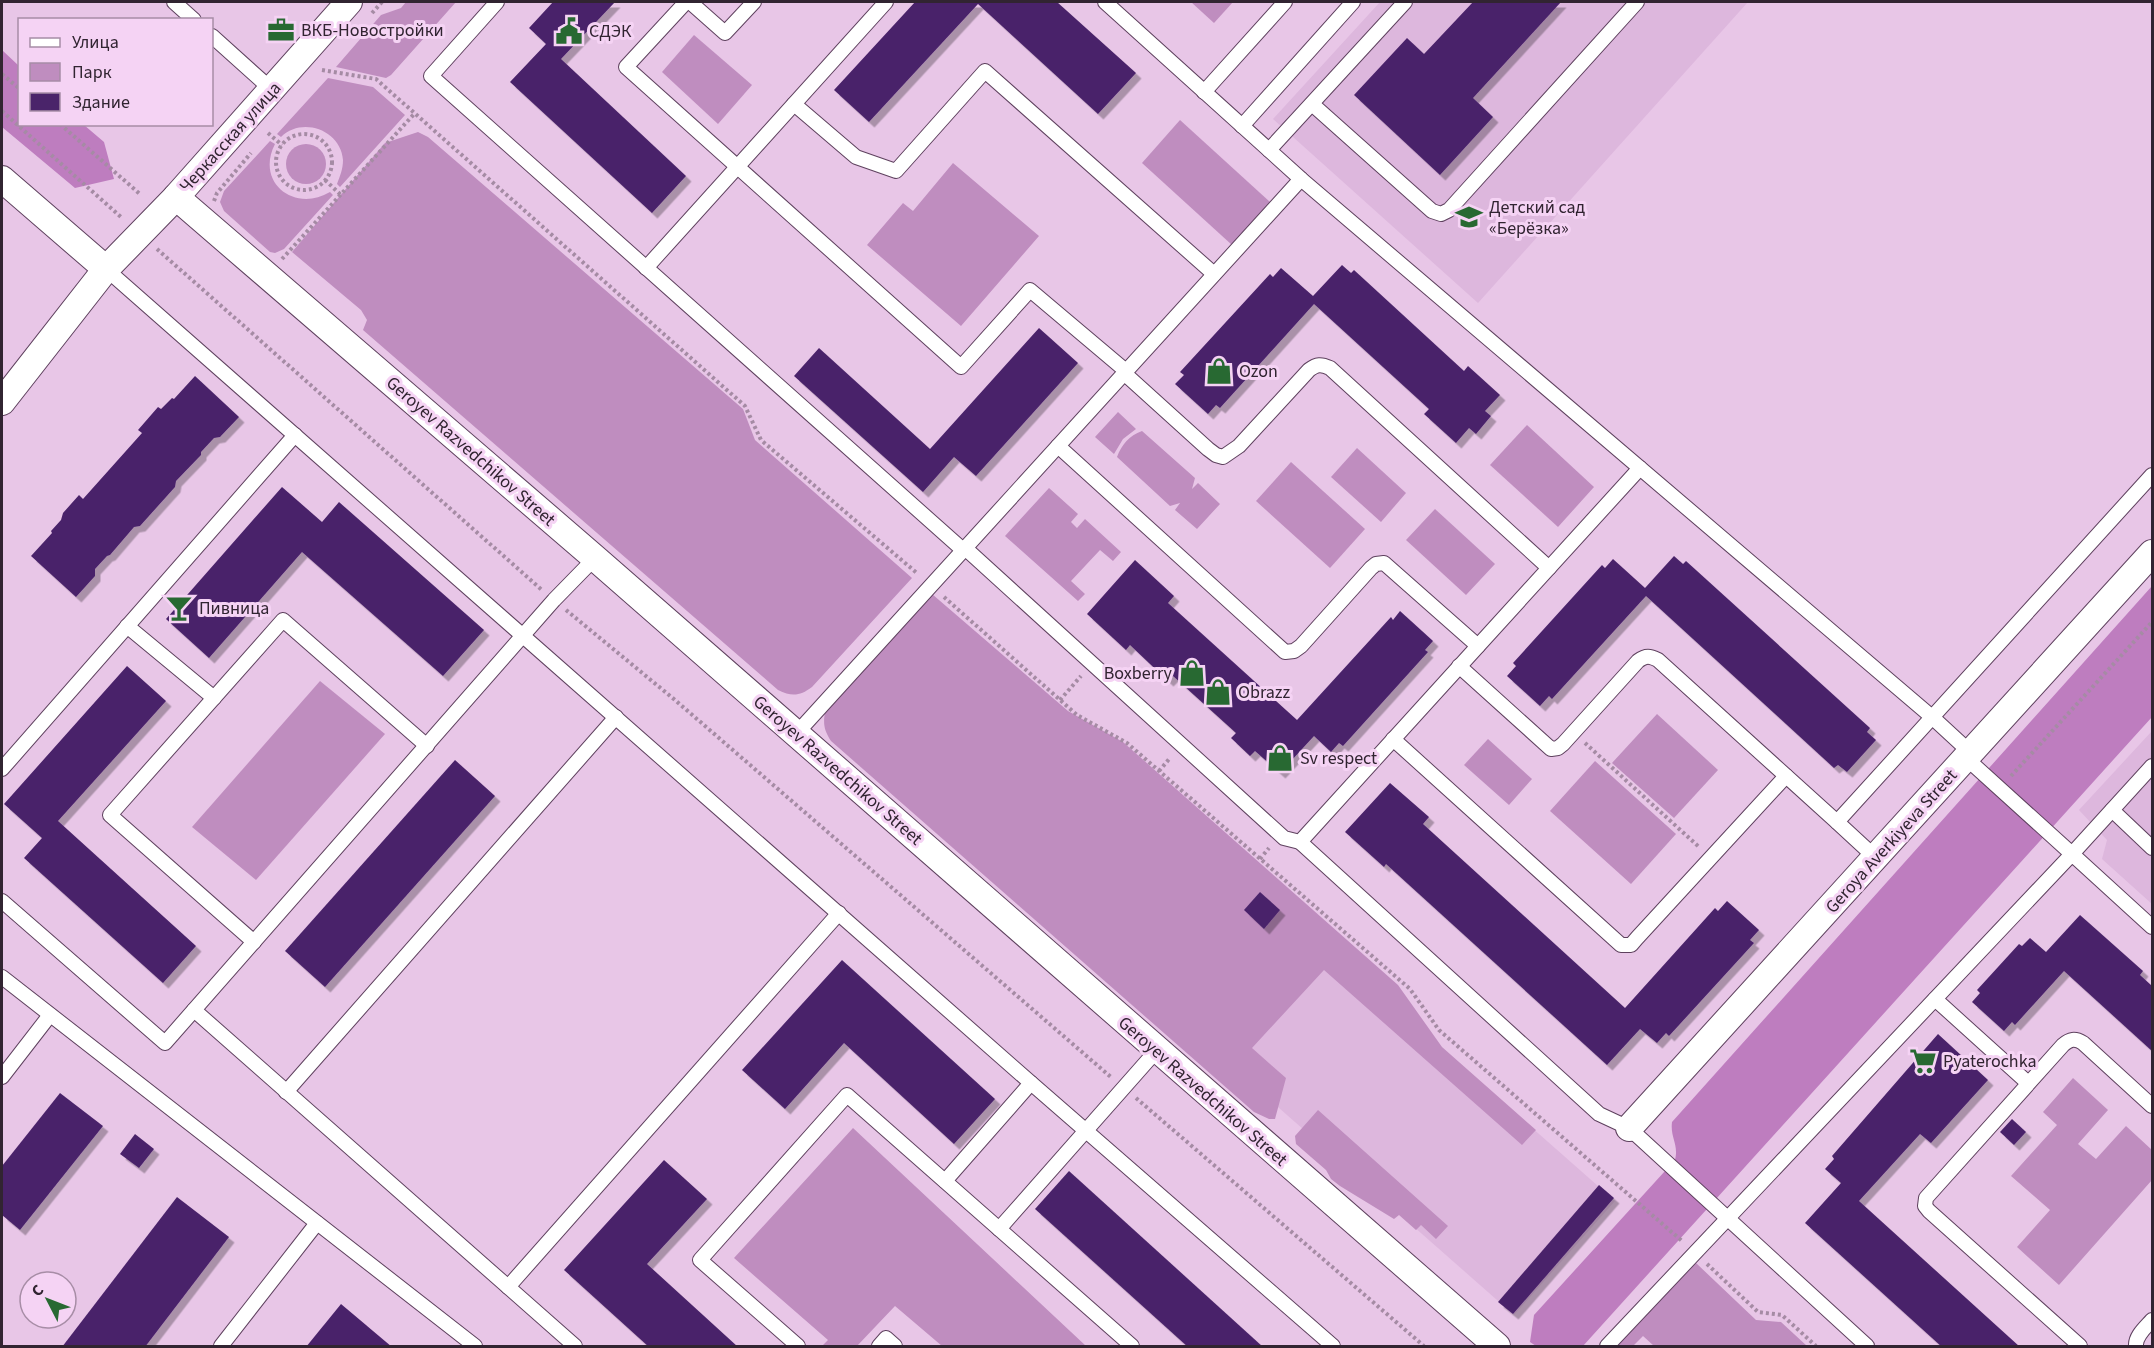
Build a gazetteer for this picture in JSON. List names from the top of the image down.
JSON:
{
  "streets": {
    "street": ["Черкасская улица", "Geroyev Razvedchikov Street", "Geroya Averkiyeva Street"]
  },
  "crossings": [
    ["Черкасская улица", "Geroyev Razvedchikov Street"]
  ],
  "places": {
    "office": ["ВКБ-Новостройки"],
    "public building": ["СДЭК"],
    "school or university": ["Детский сад «Берёзка»"],
    "shop": [
      "Ozon",
      "Boxberry",
      "Obrazz",
      "Sv respect"
    ],
    "bar": ["Пивница"],
    "supermarket": ["Pyaterochka"]
  },
  "legend": ["Улица", "Парк", "Здание"],
  "north": "top left"
}
